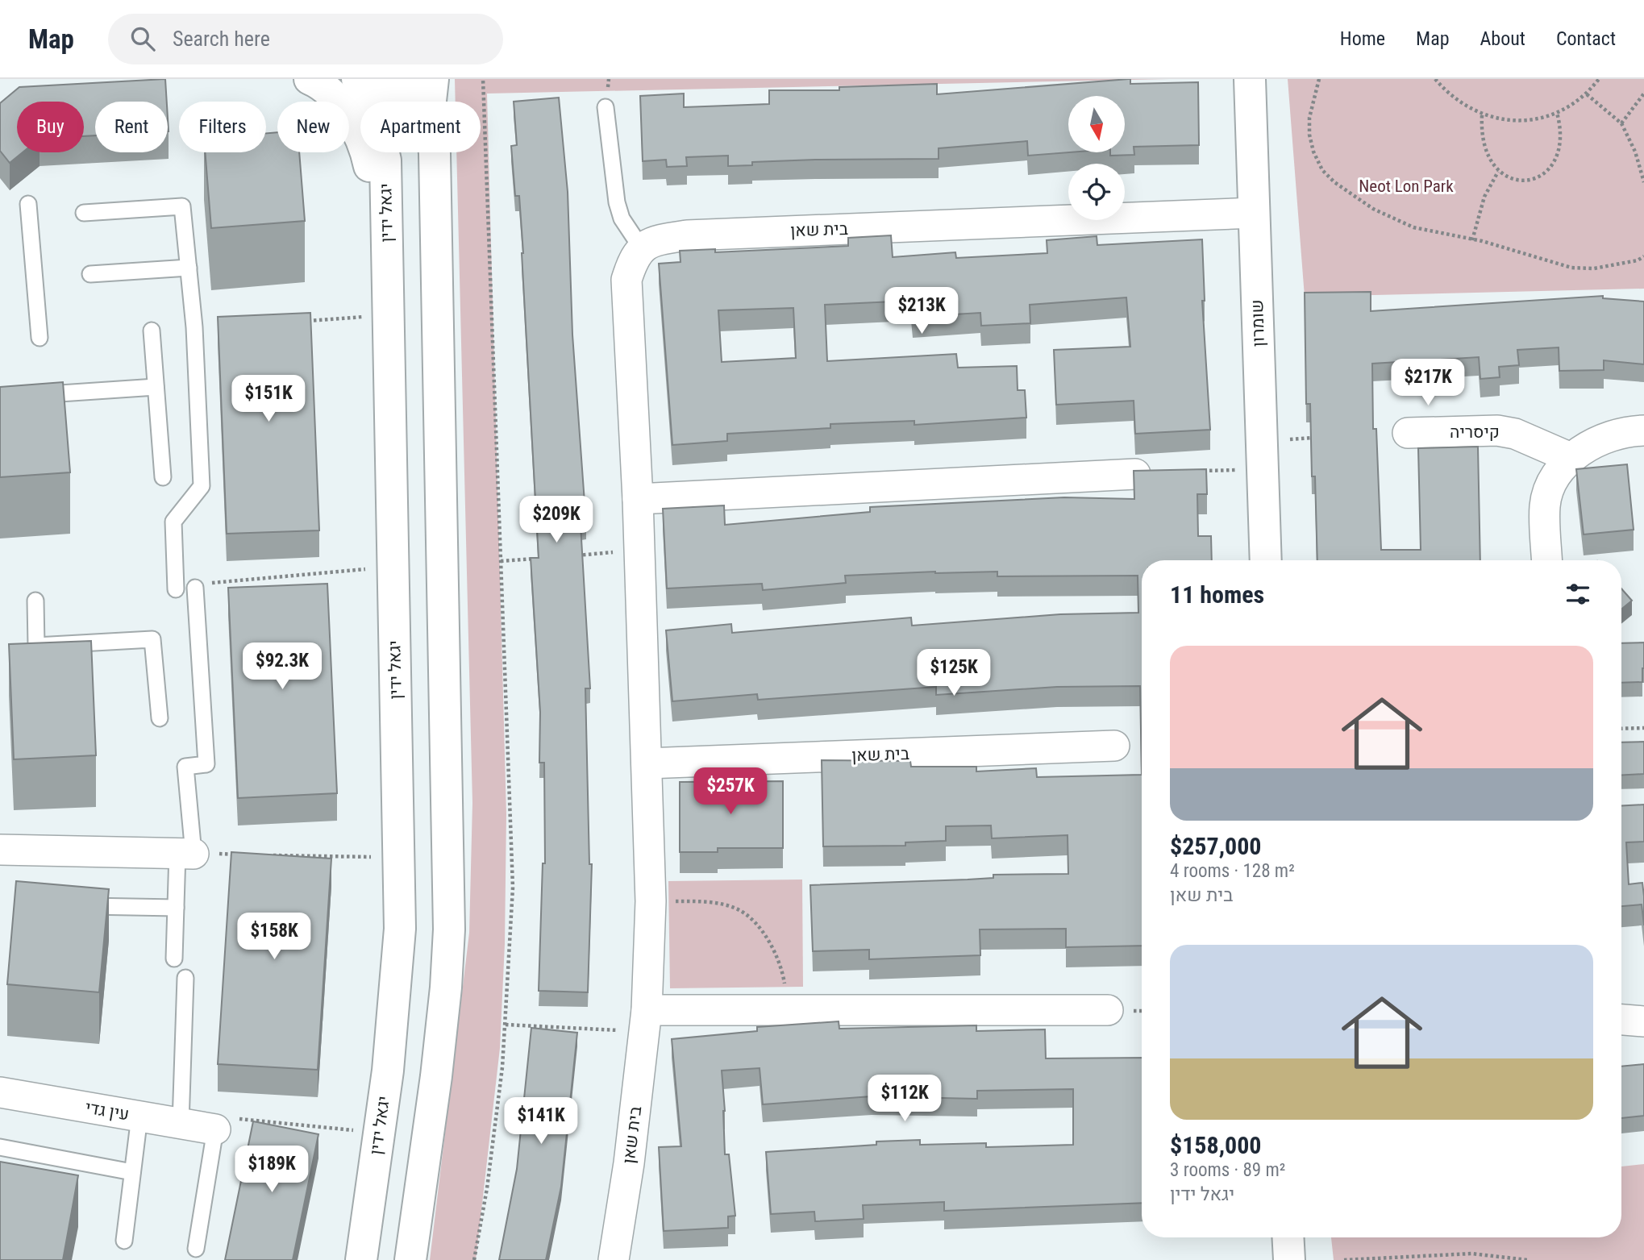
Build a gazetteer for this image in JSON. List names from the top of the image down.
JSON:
{
  "streets": {
    "main road": ["יגאל ידין", "שומרון"],
    "street": ["בית שאן", "קיסריה", "עין גדי"]
  },
  "crossings": [
    ["בית שאן", "שומרון"]
  ],
  "parks": ["Neot Lon Park"],
  "north": "bottom",
  "page": {
    "header": "Map",
    "search": "Search here",
    "nav": [
      "Home",
      "Map",
      "About",
      "Contact"
    ],
    "chip": [
      "Buy",
      "Rent",
      "Filters",
      "New",
      "Apartment"
    ],
    "price": [
      "$213K",
      "$217K",
      "$151K",
      "$209K",
      "$92.3K",
      "$125K",
      "$257K",
      "$158K",
      "$112K",
      "$141K",
      "$189K"
    ],
    "heading": "11 homes",
    "list": [
      {
        "name": "$257,000",
        "note": "4 rooms · 128 m² · בית שאן"
      },
      {
        "name": "$158,000",
        "note": "3 rooms · 89 m² · יגאל ידין"
      }
    ]
  }
}
